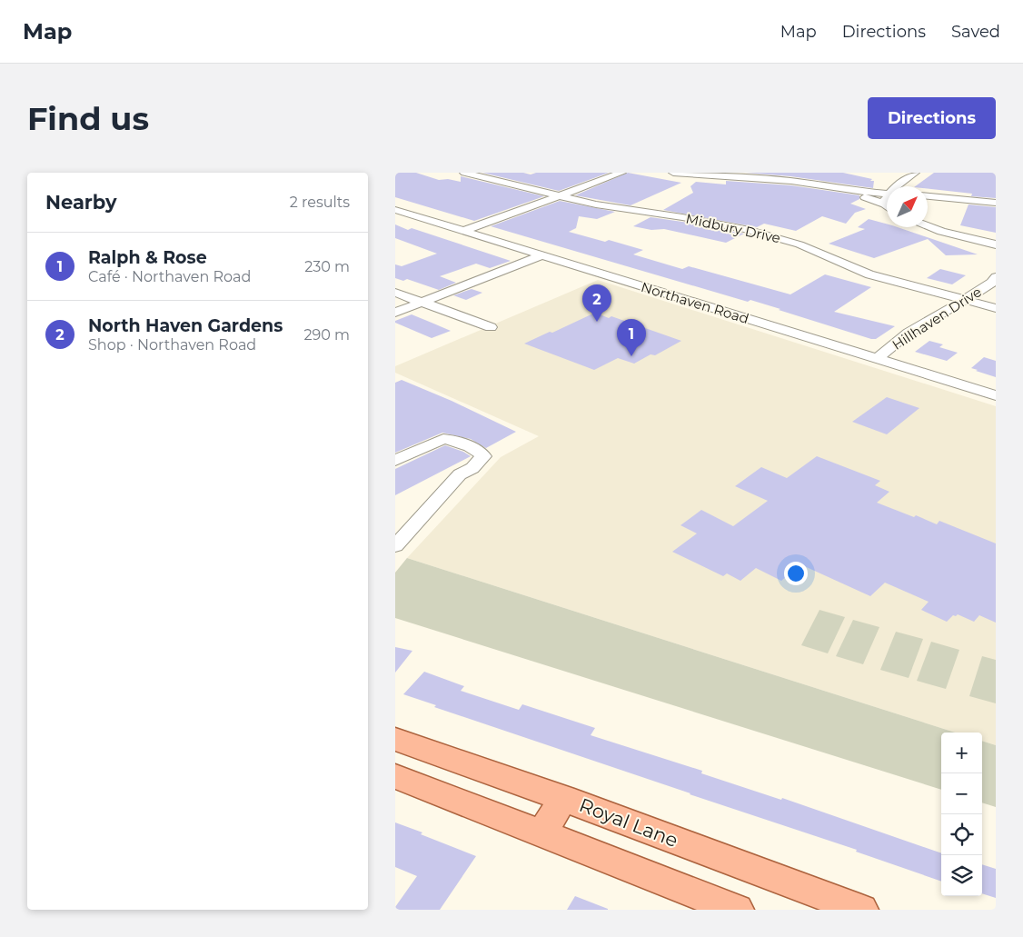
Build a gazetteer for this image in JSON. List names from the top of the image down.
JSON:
{
  "streets": {
    "main road": ["Royal Lane"],
    "street": ["Midbury Drive", "Northaven Road", "Hillhaven Drive"]
  },
  "crossings": [
    ["Midbury Drive", "Hillhaven Drive"],
    ["Northaven Road", "Hillhaven Drive"]
  ],
  "north": "top right",
  "page": {
    "header": "Map",
    "nav": ["Map", "Directions", "Saved"],
    "buttons": "Directions",
    "title": "Find us",
    "heading": ["Nearby", "2 results"],
    "list": [
      {
        "mark": "1",
        "name": "Ralph & Rose",
        "note": "Café · Northaven Road",
        "value": "230 m"
      },
      {
        "mark": "2",
        "name": "North Haven Gardens",
        "note": "Shop · Northaven Road",
        "value": "290 m"
      }
    ],
    "pins": ["2", "1"],
    "map_buttons": ["+", "−"]
  }
}
